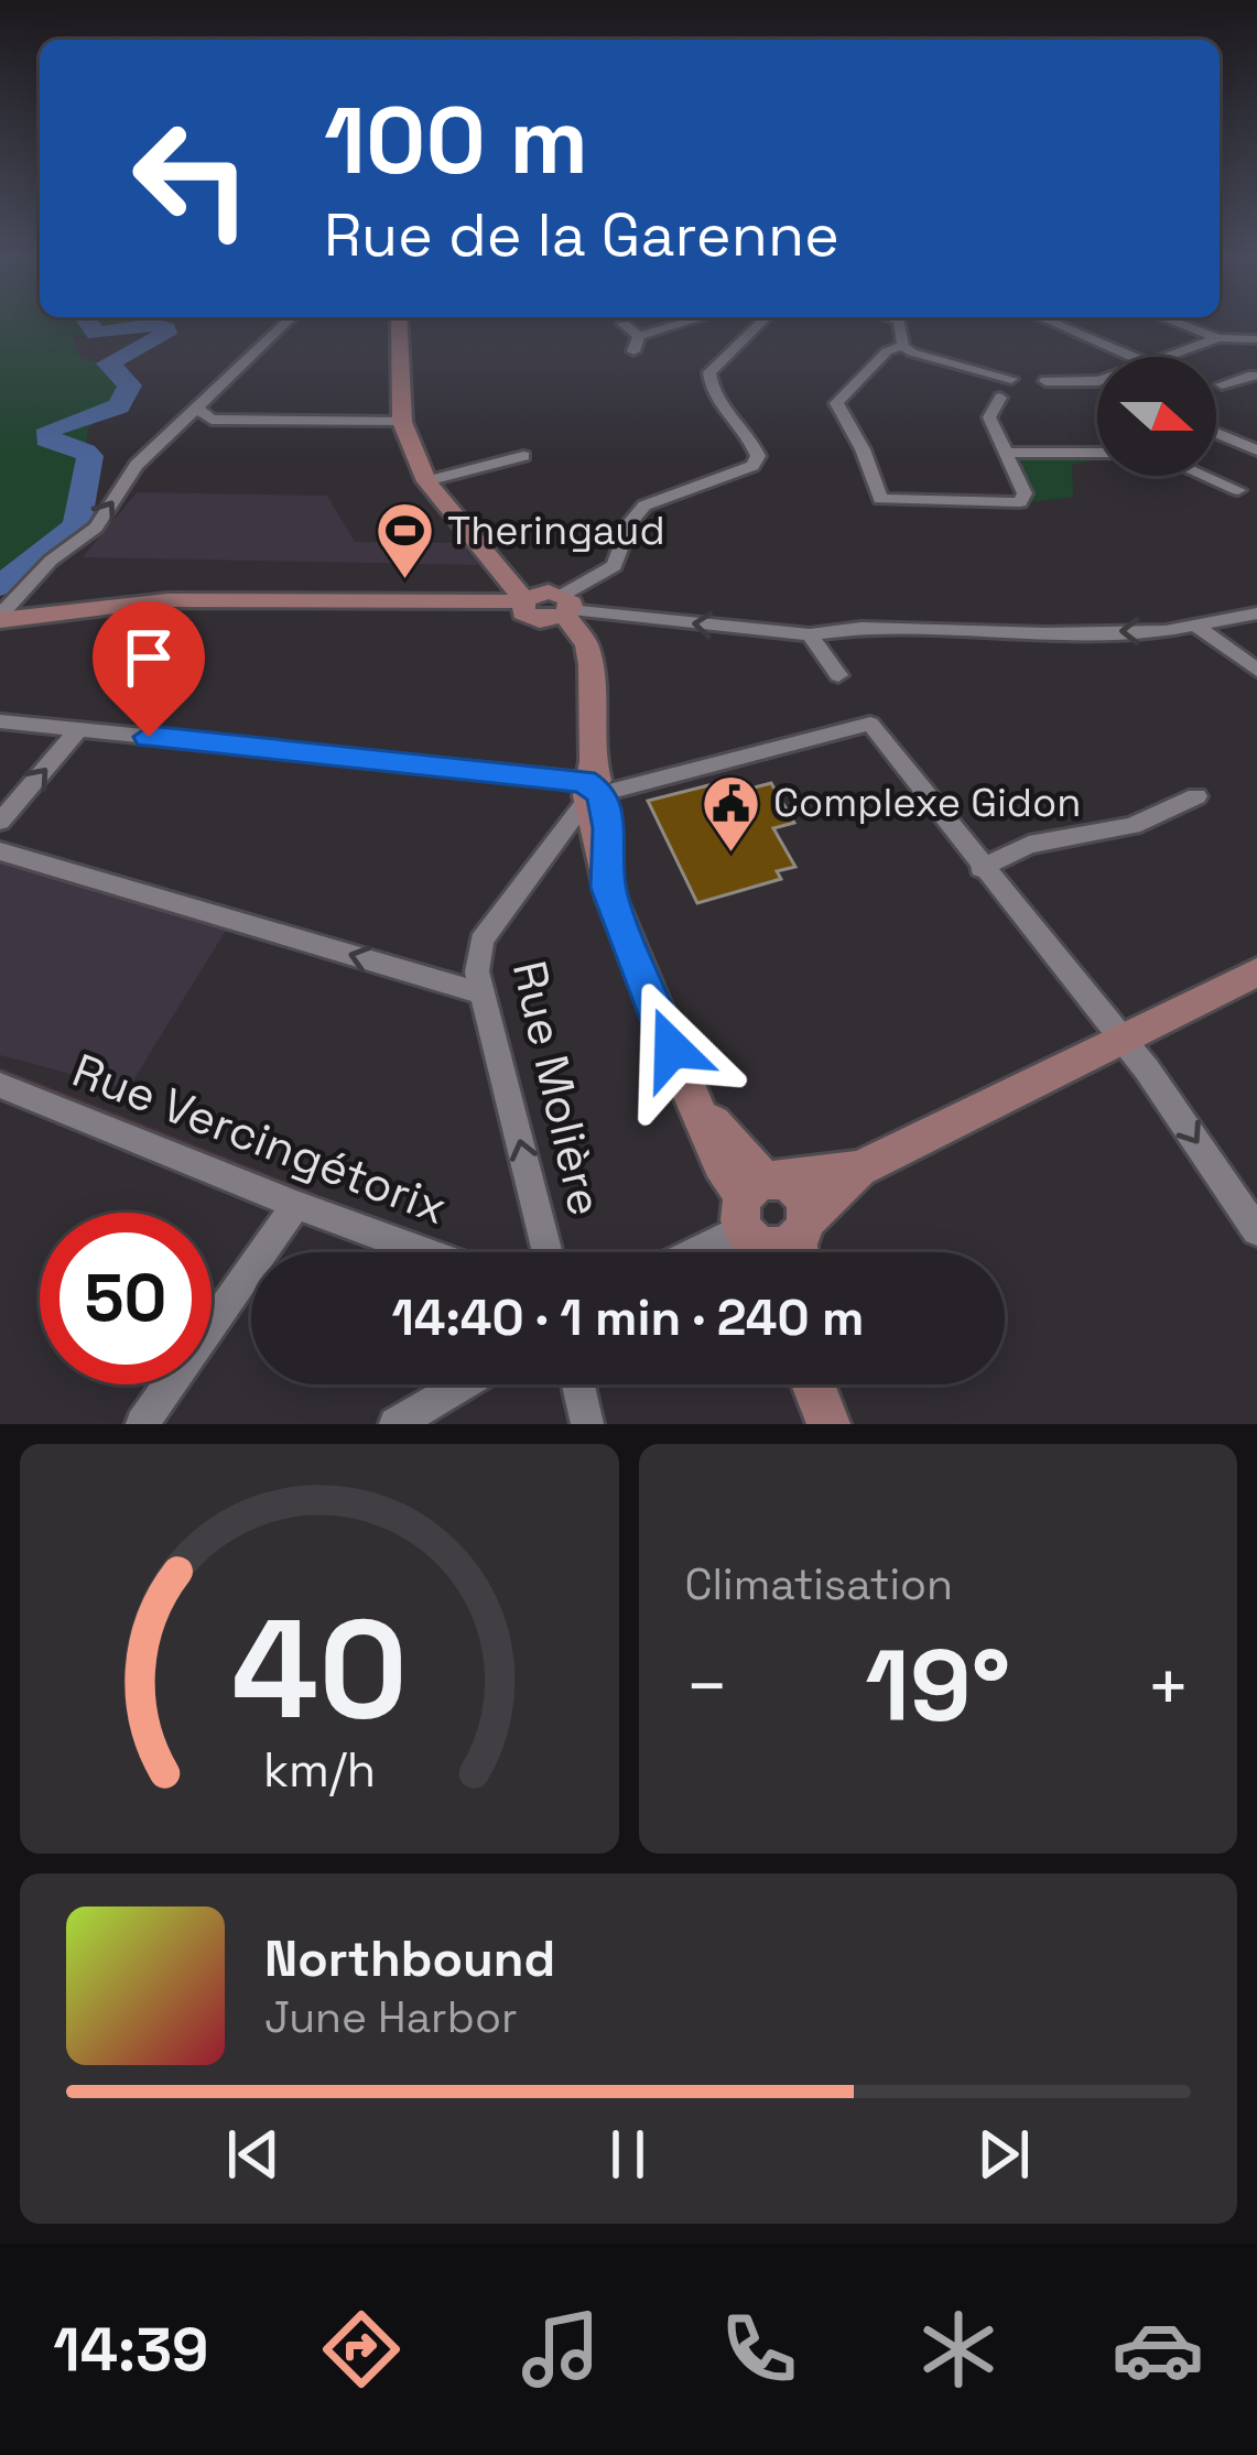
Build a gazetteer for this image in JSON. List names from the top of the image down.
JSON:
{
  "streets": {
    "street": ["Rue Molière", "Rue Vercingétorix"]
  },
  "one_way": ["Rue Molière"],
  "places": {
    "sports": ["Theringaud"],
    "public building": ["Complexe Gidon"]
  },
  "north": "right",
  "page": {
    "turn": ["100 m", "Rue de la Garenne"],
    "limit": "50",
    "trip": "14:40 · 1 min · 240 m",
    "tile": "Climatisation",
    "heat": ["−", "19°", "+"],
    "song": ["Northbound", "June Harbor"],
    "tabs": "14:39",
    "gauge": ["40", "km/h"]
  }
}
